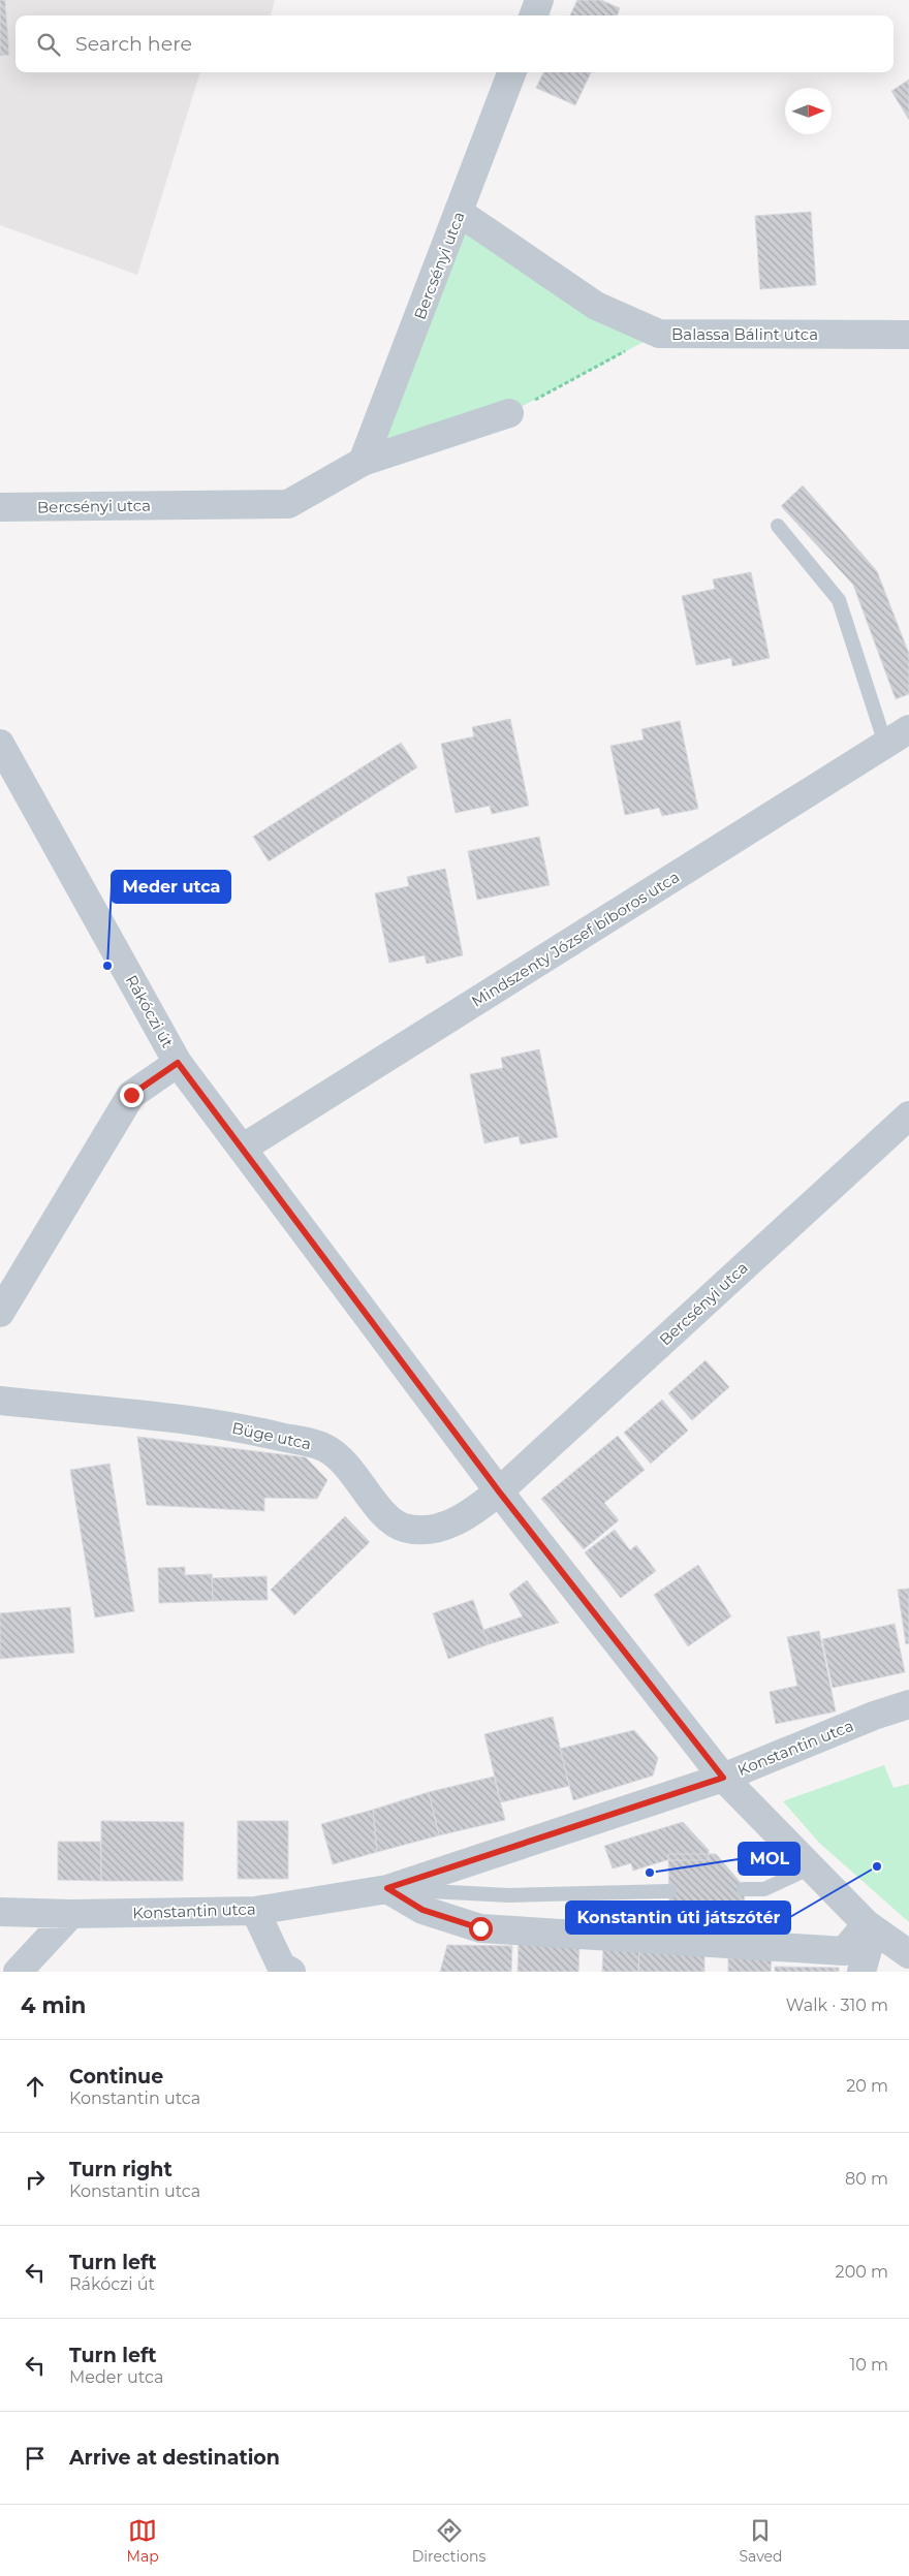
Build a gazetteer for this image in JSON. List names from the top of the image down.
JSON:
{
  "streets": {
    "street": [
      "Bercsényi utca",
      "Balassa Bálint utca",
      "Mindszenty József bíboros utca",
      "Rákóczi út",
      "Büge utca",
      "Konstantin utca"
    ]
  },
  "crossings": [
    ["Bercsényi utca", "Balassa Bálint utca"],
    ["Bercsényi utca", "Rákóczi út"],
    ["Bercsényi utca", "Büge utca"],
    ["Mindszenty József bíboros utca", "Rákóczi út"],
    ["Rákóczi út", "Büge utca"],
    ["Rákóczi út", "Konstantin utca"]
  ],
  "places": ["Meder utca", "Konstantin úti játszótér", "MOL"],
  "north": "right",
  "page": {
    "search": "Search here",
    "heading": ["4 min", "Walk · 310 m"],
    "list": [
      ["Continue", "Konstantin utca", "20 m"],
      ["Turn right", "Konstantin utca", "80 m"],
      ["Turn left", "Rákóczi út", "200 m"],
      ["Turn left", "Meder utca", "10 m"],
      "Arrive at destination"
    ],
    "nav": ["Map", "Directions", "Saved"]
  }
}
